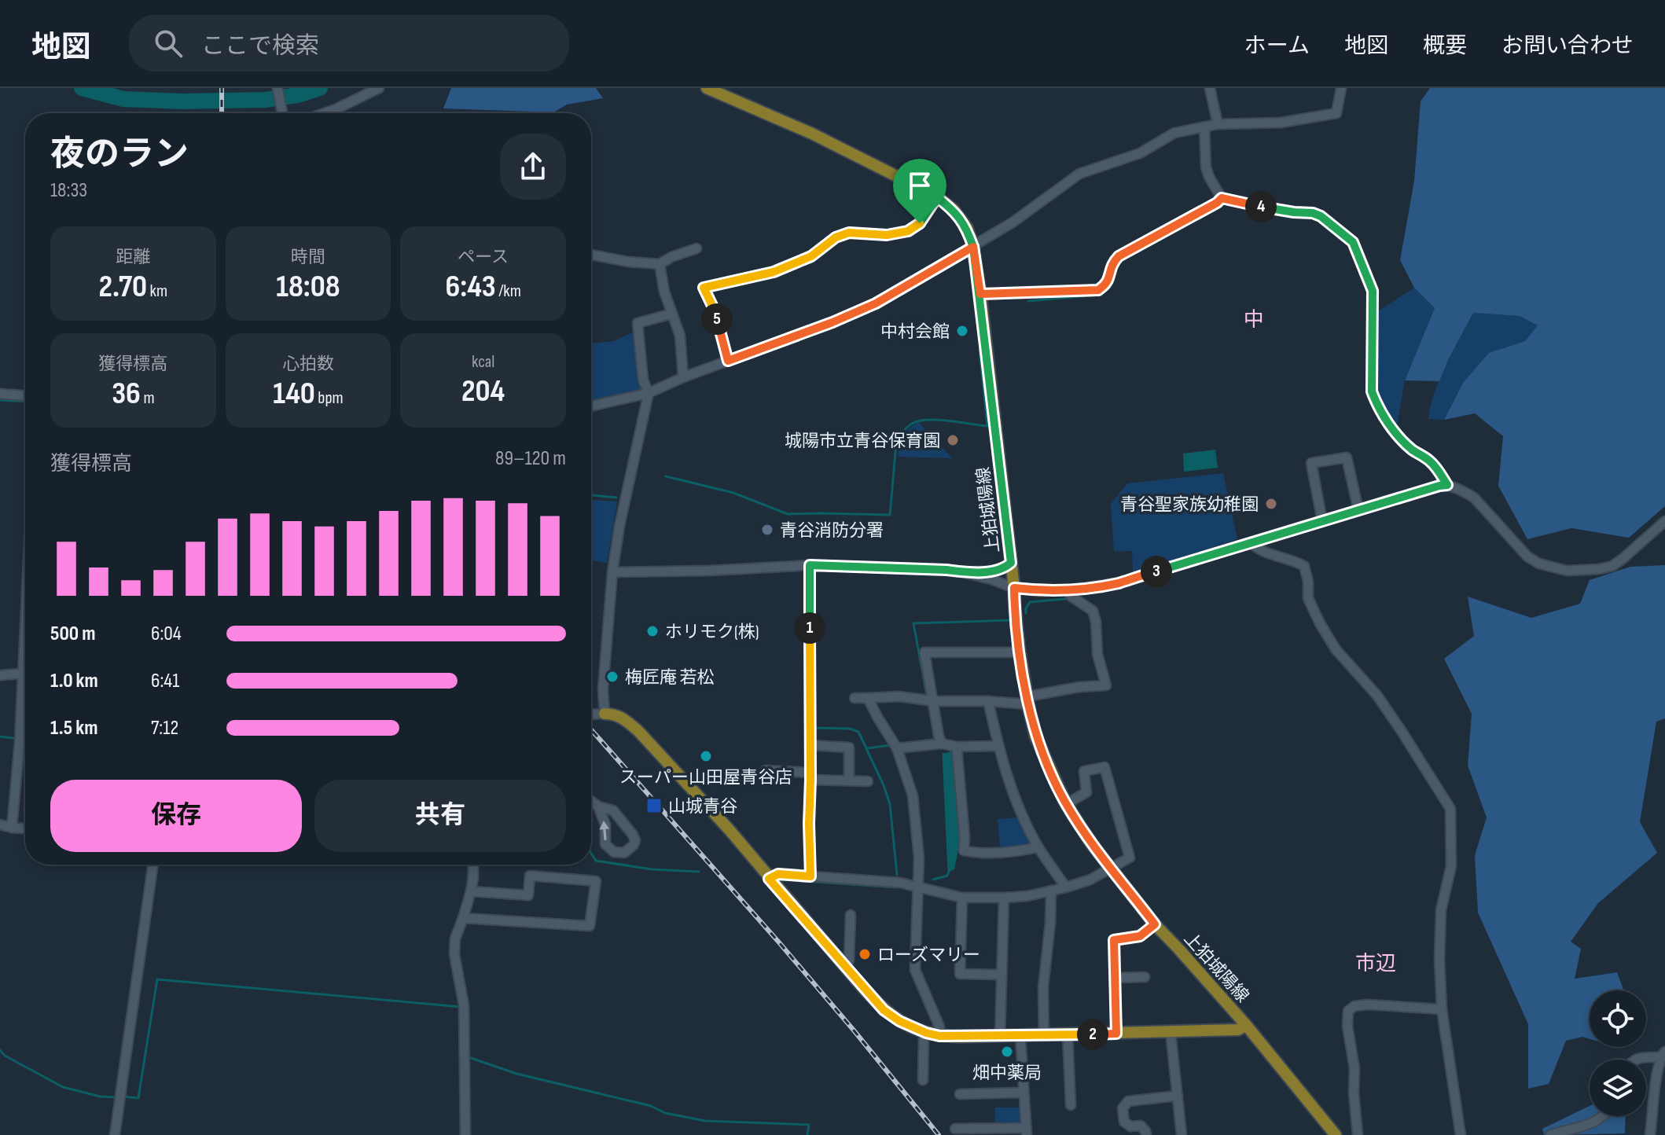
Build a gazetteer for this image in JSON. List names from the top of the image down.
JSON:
{
  "streets": {
    "main road": ["上狛城陽線"]
  },
  "districts": ["中", "市辺"],
  "places": {
    "other": [
      "中村会館",
      "城陽市立青谷保育園",
      "青谷聖家族幼稚園",
      "青谷消防分署",
      "ホリモク(株)",
      "梅匠庵 若松",
      "スーパー山田屋青谷店",
      "ローズマリー",
      "畑中薬局"
    ],
    "transit": ["山城青谷"]
  },
  "page": {
    "header": "地図",
    "search": "ここで検索",
    "nav": [
      "ホーム",
      "地図",
      "概要",
      "お問い合わせ"
    ],
    "heading": ["夜のラン", "18:33"],
    "pins": [
      "4",
      "5",
      "3",
      "1",
      "2"
    ],
    "stats": [
      ["距離", "2.70 km"],
      ["時間", "18:08"],
      ["ペース", "6:43 /km"],
      ["獲得標高", "36 m"],
      ["心拍数", "140 bpm"],
      ["kcal", "204"]
    ],
    "chart": ["獲得標高", "89–120 m"],
    "list": [
      {
        "name": "500 m",
        "note": "6:04"
      },
      {
        "name": "1.0 km",
        "note": "6:41"
      },
      {
        "name": "1.5 km",
        "note": "7:12"
      }
    ],
    "buttons": ["保存", "共有"]
  }
}
